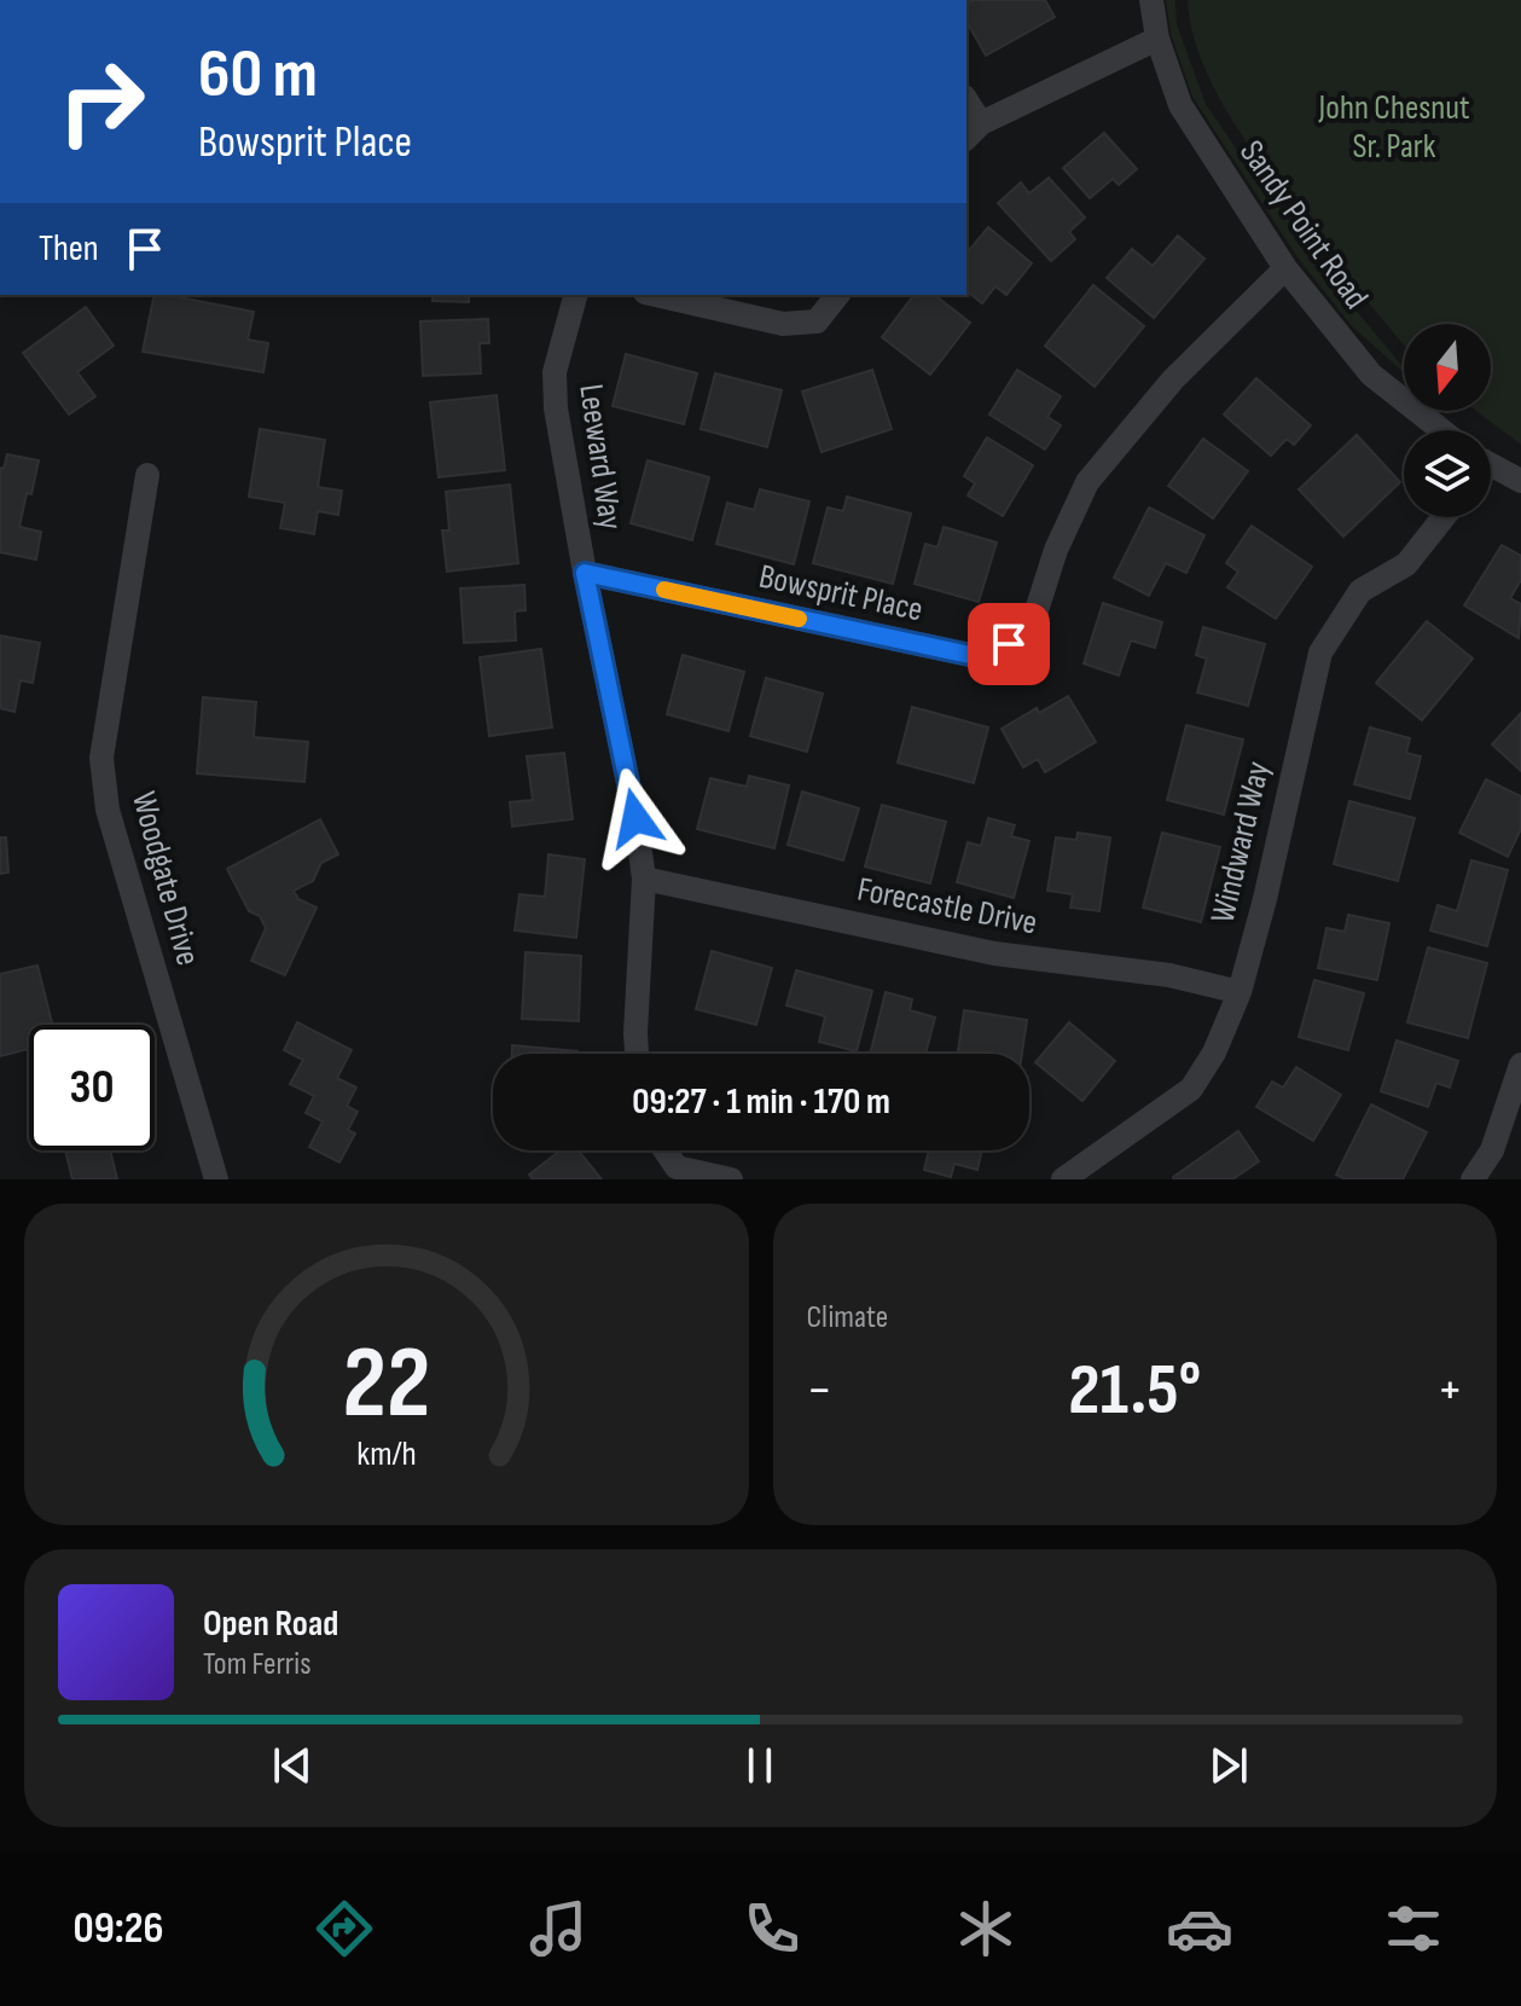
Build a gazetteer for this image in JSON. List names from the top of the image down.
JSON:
{
  "streets": {
    "street": [
      "Sandy Point Road",
      "Leeward Way",
      "Bowsprit Place",
      "Windward Way",
      "Woodgate Drive",
      "Forecastle Drive"
    ]
  },
  "crossings": [
    ["Sandy Point Road", "Bowsprit Place"],
    ["Leeward Way", "Bowsprit Place"],
    ["Leeward Way", "Forecastle Drive"],
    ["Windward Way", "Forecastle Drive"]
  ],
  "parks": ["John Chesnut Sr. Park"],
  "north": "bottom",
  "page": {
    "turn": ["60 m", "Bowsprit Place"],
    "then": "Then",
    "limit": "30",
    "trip": "09:27 · 1 min · 170 m",
    "tile": "Climate",
    "heat": ["−", "21.5°", "+"],
    "song": ["Open Road", "Tom Ferris"],
    "tabs": "09:26",
    "gauge": ["22", "km/h"]
  }
}
